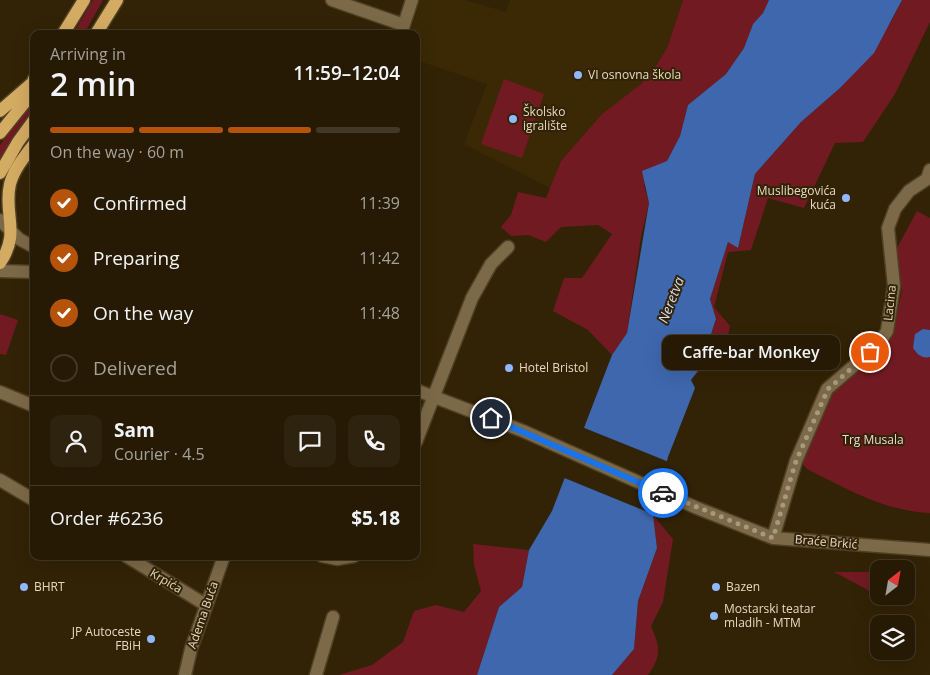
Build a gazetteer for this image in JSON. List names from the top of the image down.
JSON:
{
  "streets": {
    "street": [
      "Lacina",
      "Braće Brkić",
      "Krpića",
      "Adema Buća"
    ]
  },
  "crossings": [
    ["Lacina", "Braće Brkić"],
    ["Krpića", "Adema Buća"]
  ],
  "water": ["Neretva"],
  "parks": ["Trg Musala"],
  "places": [
    "VI osnovna škola",
    "Školsko igralište",
    "Muslibegovića kuća",
    "Caffe-bar Monkey",
    "Hotel Bristol",
    "BHRT",
    "Bazen",
    "Mostarski teatar mladih - MTM",
    "JP Autoceste FBiH"
  ],
  "north": "top right",
  "page": {
    "heading": ["2 min", "Arriving in", "11:59–12:04"],
    "panel": [
      "Sam",
      "Courier · 4.5",
      "Order #6236",
      "$5.18"
    ],
    "bar": "On the way · 60 m",
    "list": [
      ["Confirmed", "11:39"],
      ["Preparing", "11:42"],
      ["On the way", "11:48"],
      "Delivered"
    ],
    "bubble": "Caffe-bar Monkey"
  }
}
